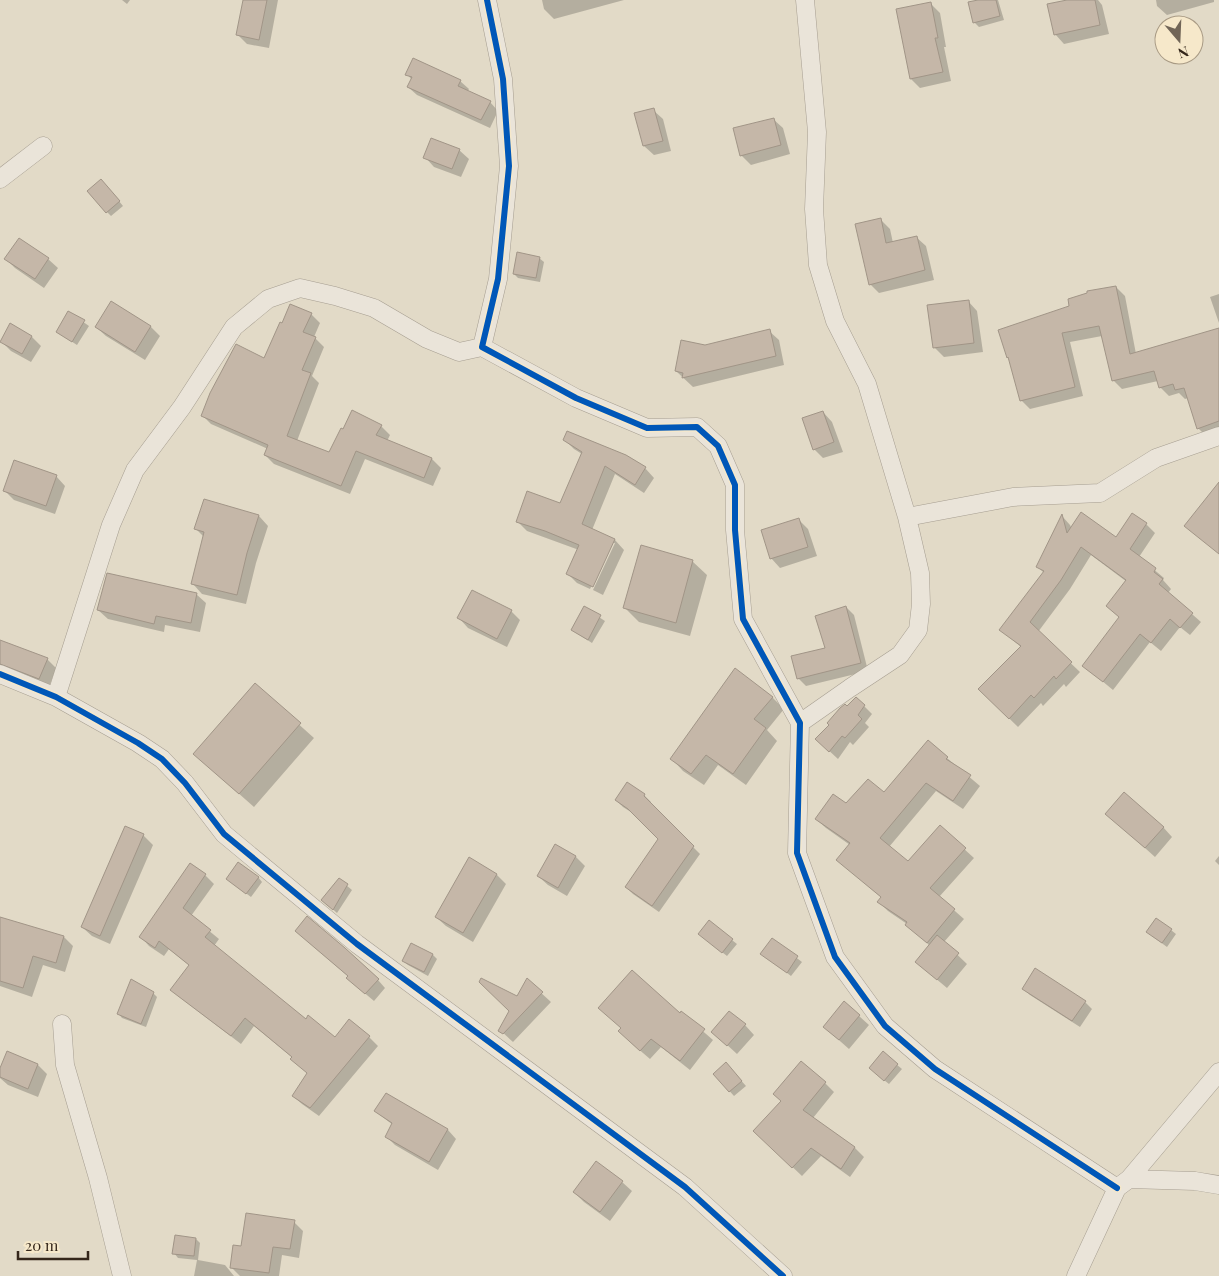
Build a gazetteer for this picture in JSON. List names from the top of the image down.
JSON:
{
  "scale_bar": "20 m",
  "north": "bottom"
}
